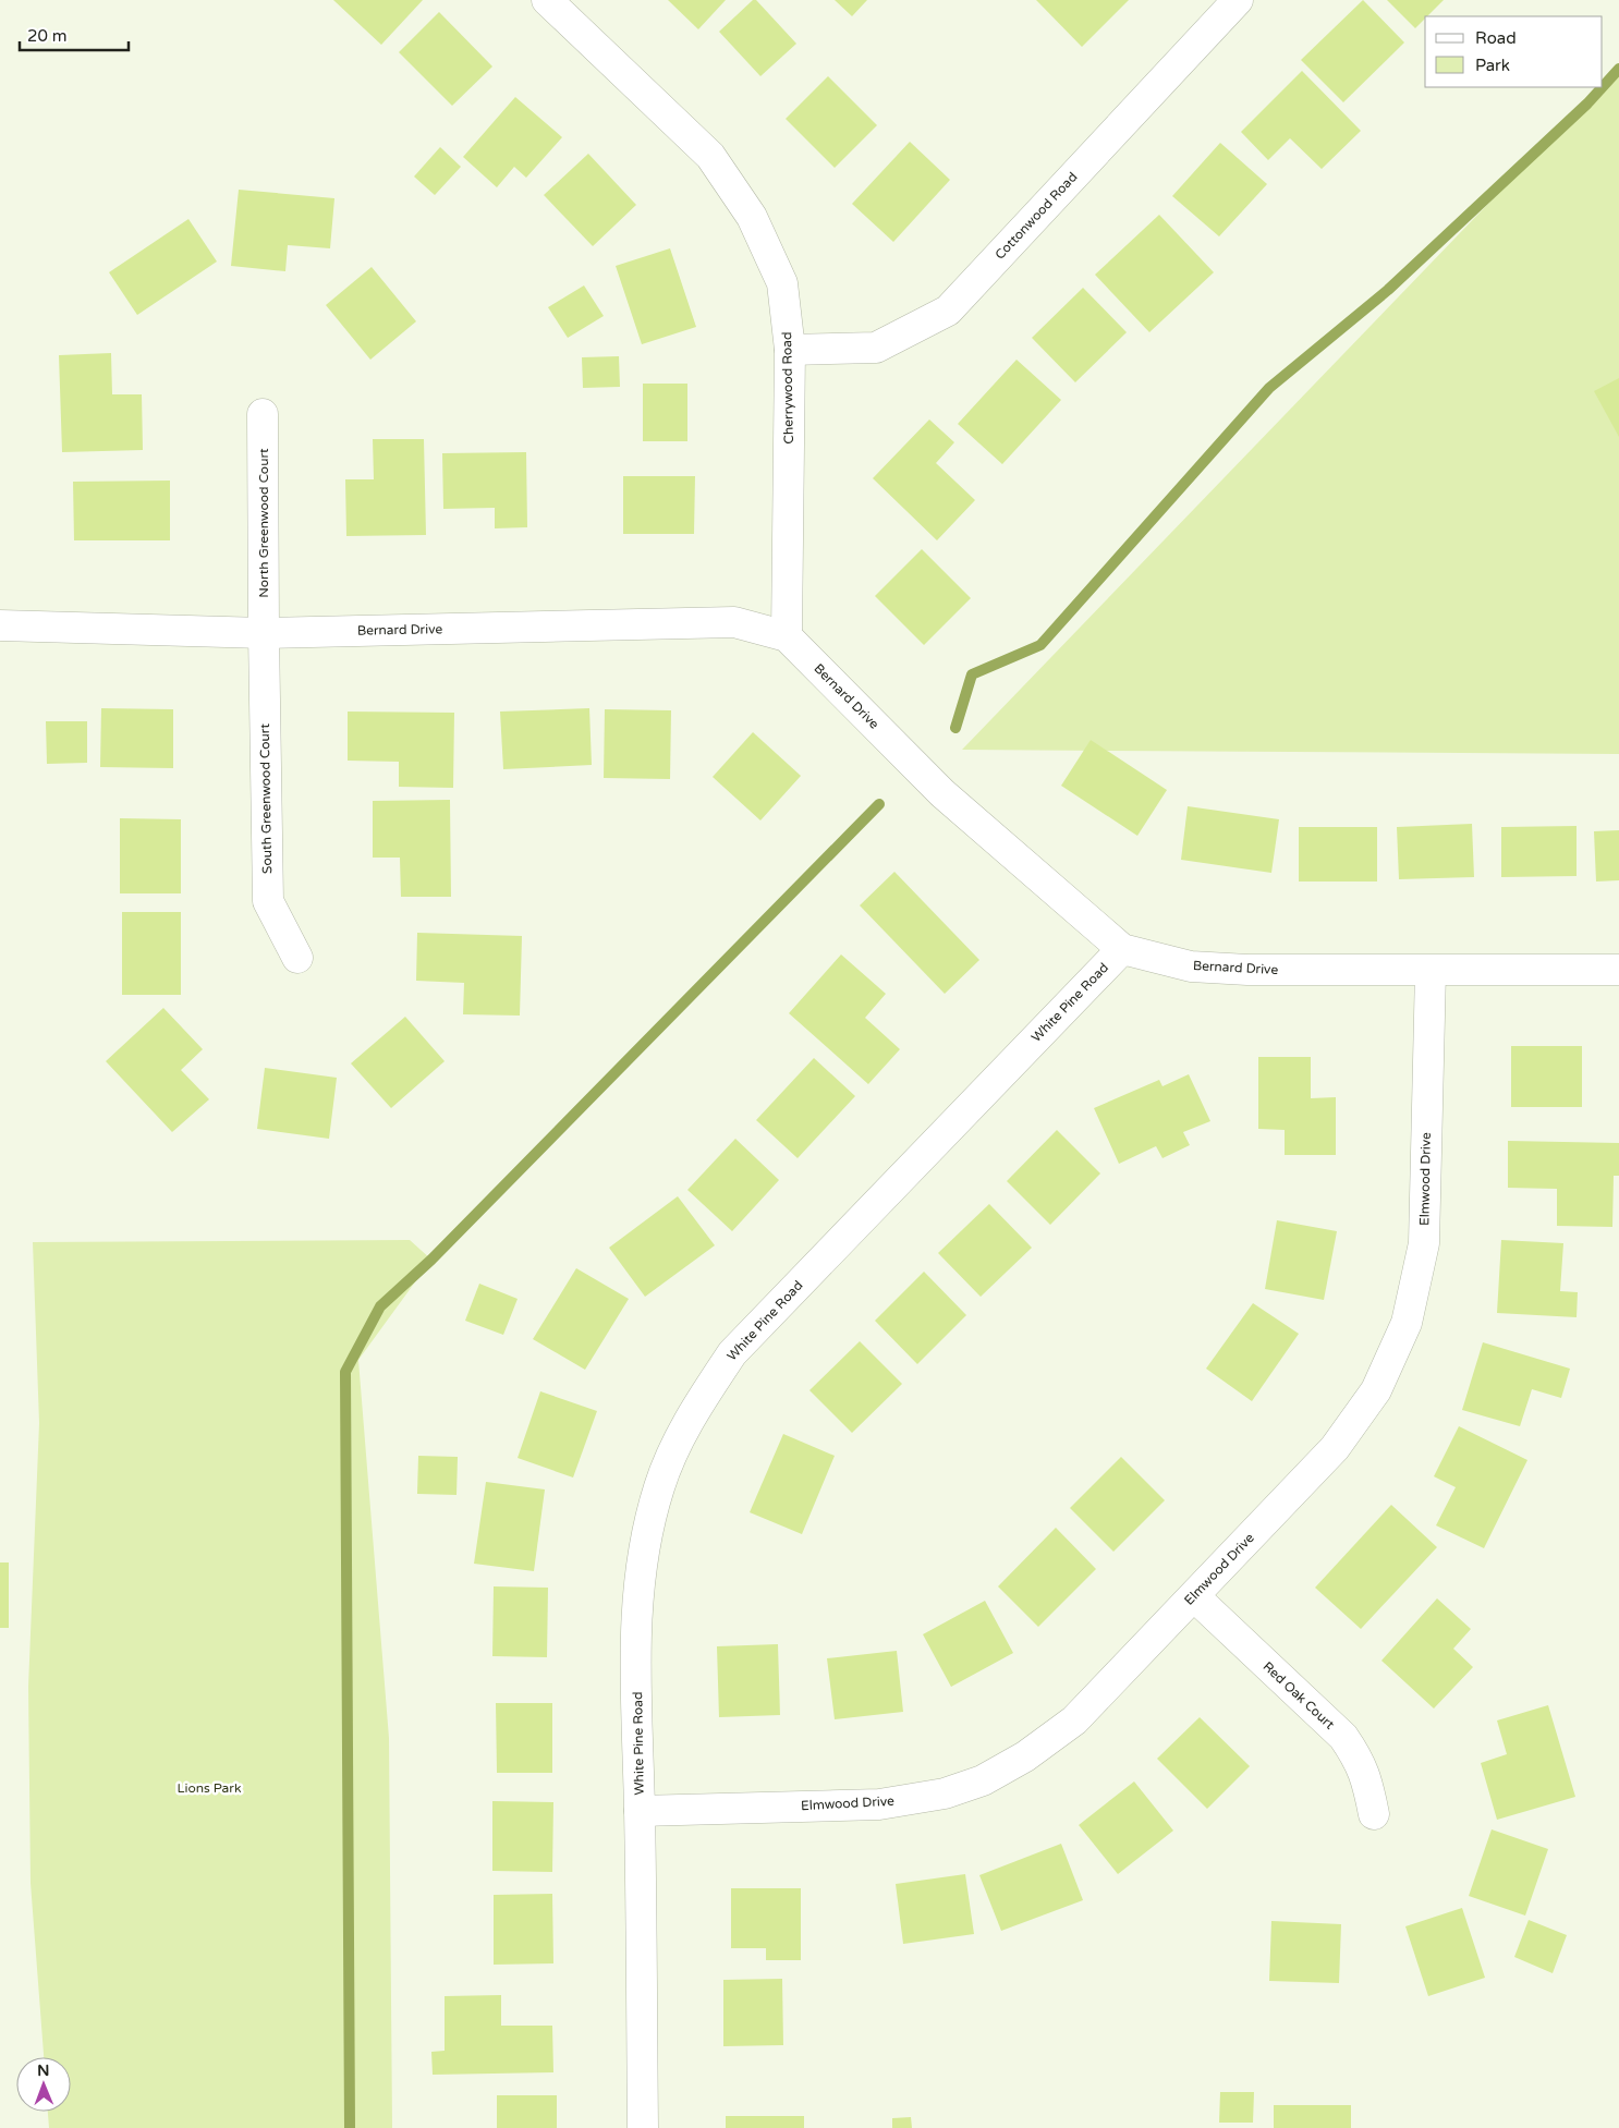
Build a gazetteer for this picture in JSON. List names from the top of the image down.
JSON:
{
  "streets": {
    "street": [
      "Cottonwood Road",
      "Cherrywood Road",
      "North Greenwood Court",
      "Bernard Drive",
      "South Greenwood Court",
      "White Pine Road",
      "Elmwood Drive",
      "Red Oak Court"
    ]
  },
  "crossings": [
    ["Cottonwood Road", "Cherrywood Road"],
    ["Cherrywood Road", "Bernard Drive"],
    ["North Greenwood Court", "Bernard Drive"],
    ["North Greenwood Court", "South Greenwood Court"],
    ["Bernard Drive", "South Greenwood Court"],
    ["Bernard Drive", "White Pine Road"],
    ["Bernard Drive", "Elmwood Drive"],
    ["White Pine Road", "Elmwood Drive"],
    ["Elmwood Drive", "Red Oak Court"]
  ],
  "parks": ["Lions Park"],
  "legend": ["Road", "Park"],
  "scale_bar": "20 m",
  "north": "top"
}
